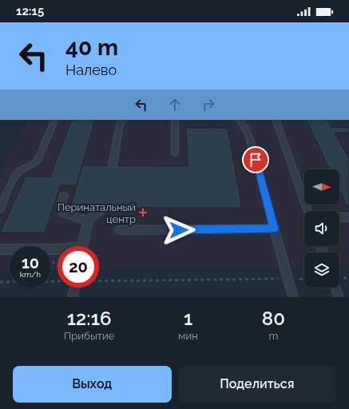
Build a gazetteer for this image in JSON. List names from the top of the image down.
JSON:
{
  "places": {
    "health": ["Перинатальный центр"]
  },
  "north": "right",
  "page": {
    "status": "12:15",
    "turn": ["40 m", "Налево"],
    "speed": "10 km/h",
    "limit": "20",
    "eta": [
      "12:16",
      "Прибытие",
      "1",
      "мин",
      "80",
      "m"
    ],
    "buttons": ["Выход", "Поделиться"]
  }
}
